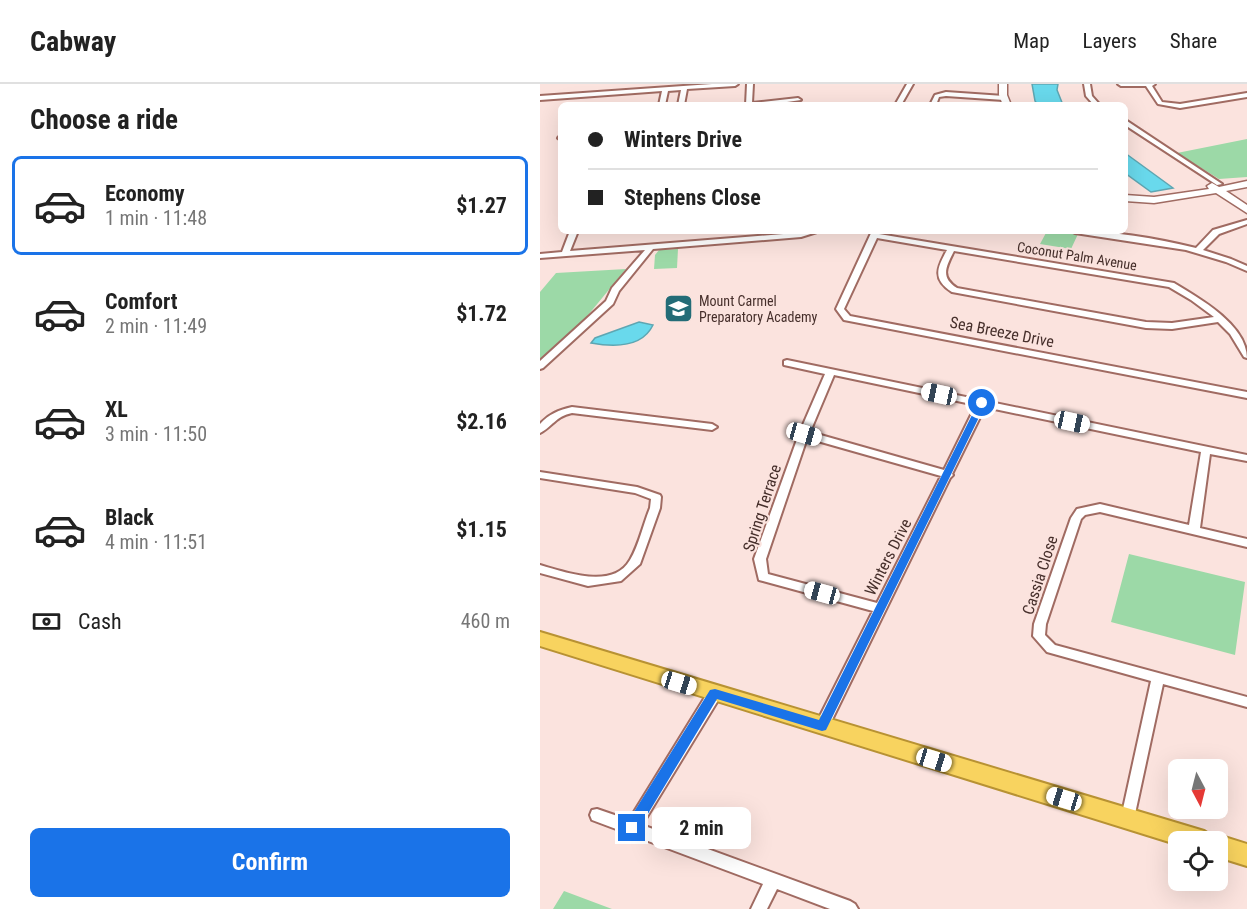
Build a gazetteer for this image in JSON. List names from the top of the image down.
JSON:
{
  "streets": {
    "street": [
      "Coconut Palm Avenue",
      "Sea Breeze Drive",
      "Spring Terrace",
      "Winters Drive",
      "Cassia Close"
    ]
  },
  "crossings": [
    ["Spring Terrace", "Winters Drive"]
  ],
  "places": {
    "school or university": ["Mount Carmel Preparatory Academy"]
  },
  "north": "bottom",
  "page": {
    "header": "Cabway",
    "nav": ["Map", "Layers", "Share"],
    "heading": "Choose a ride",
    "banner": ["Winters Drive", "Stephens Close"],
    "list": [
      {
        "name": "Economy",
        "note": "1 min · 11:48",
        "value": "$1.27"
      },
      {
        "name": "Comfort",
        "note": "2 min · 11:49",
        "value": "$1.72"
      },
      {
        "name": "XL",
        "note": "3 min · 11:50",
        "value": "$2.16"
      },
      {
        "name": "Black",
        "note": "4 min · 11:51",
        "value": "$1.15"
      }
    ],
    "pay": ["Cash", "460 m"],
    "bubble": "2 min",
    "buttons": "Confirm"
  }
}
